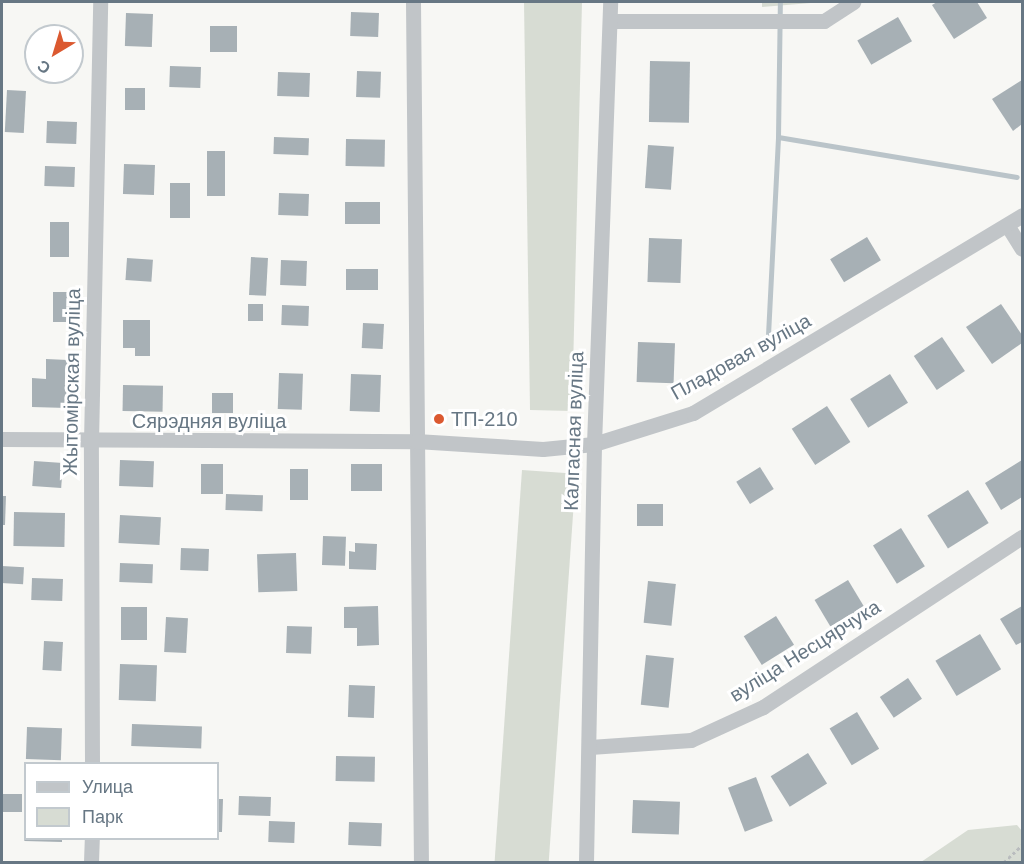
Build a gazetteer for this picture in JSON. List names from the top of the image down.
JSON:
{
  "streets": {
    "street": [
      "Пладовая вуліца",
      "Жытомірская вуліца",
      "Сярэдняя вуліца",
      "Калгасная вуліца",
      "вуліца Несцярчука"
    ]
  },
  "crossings": [
    ["Пладовая вуліца", "Сярэдняя вуліца"],
    ["Пладовая вуліца", "Калгасная вуліца"],
    ["Жытомірская вуліца", "Сярэдняя вуліца"],
    ["Калгасная вуліца", "вуліца Несцярчука"]
  ],
  "places": ["ТП-210"],
  "legend": ["Улица", "Парк"],
  "north": "bottom left"
}
